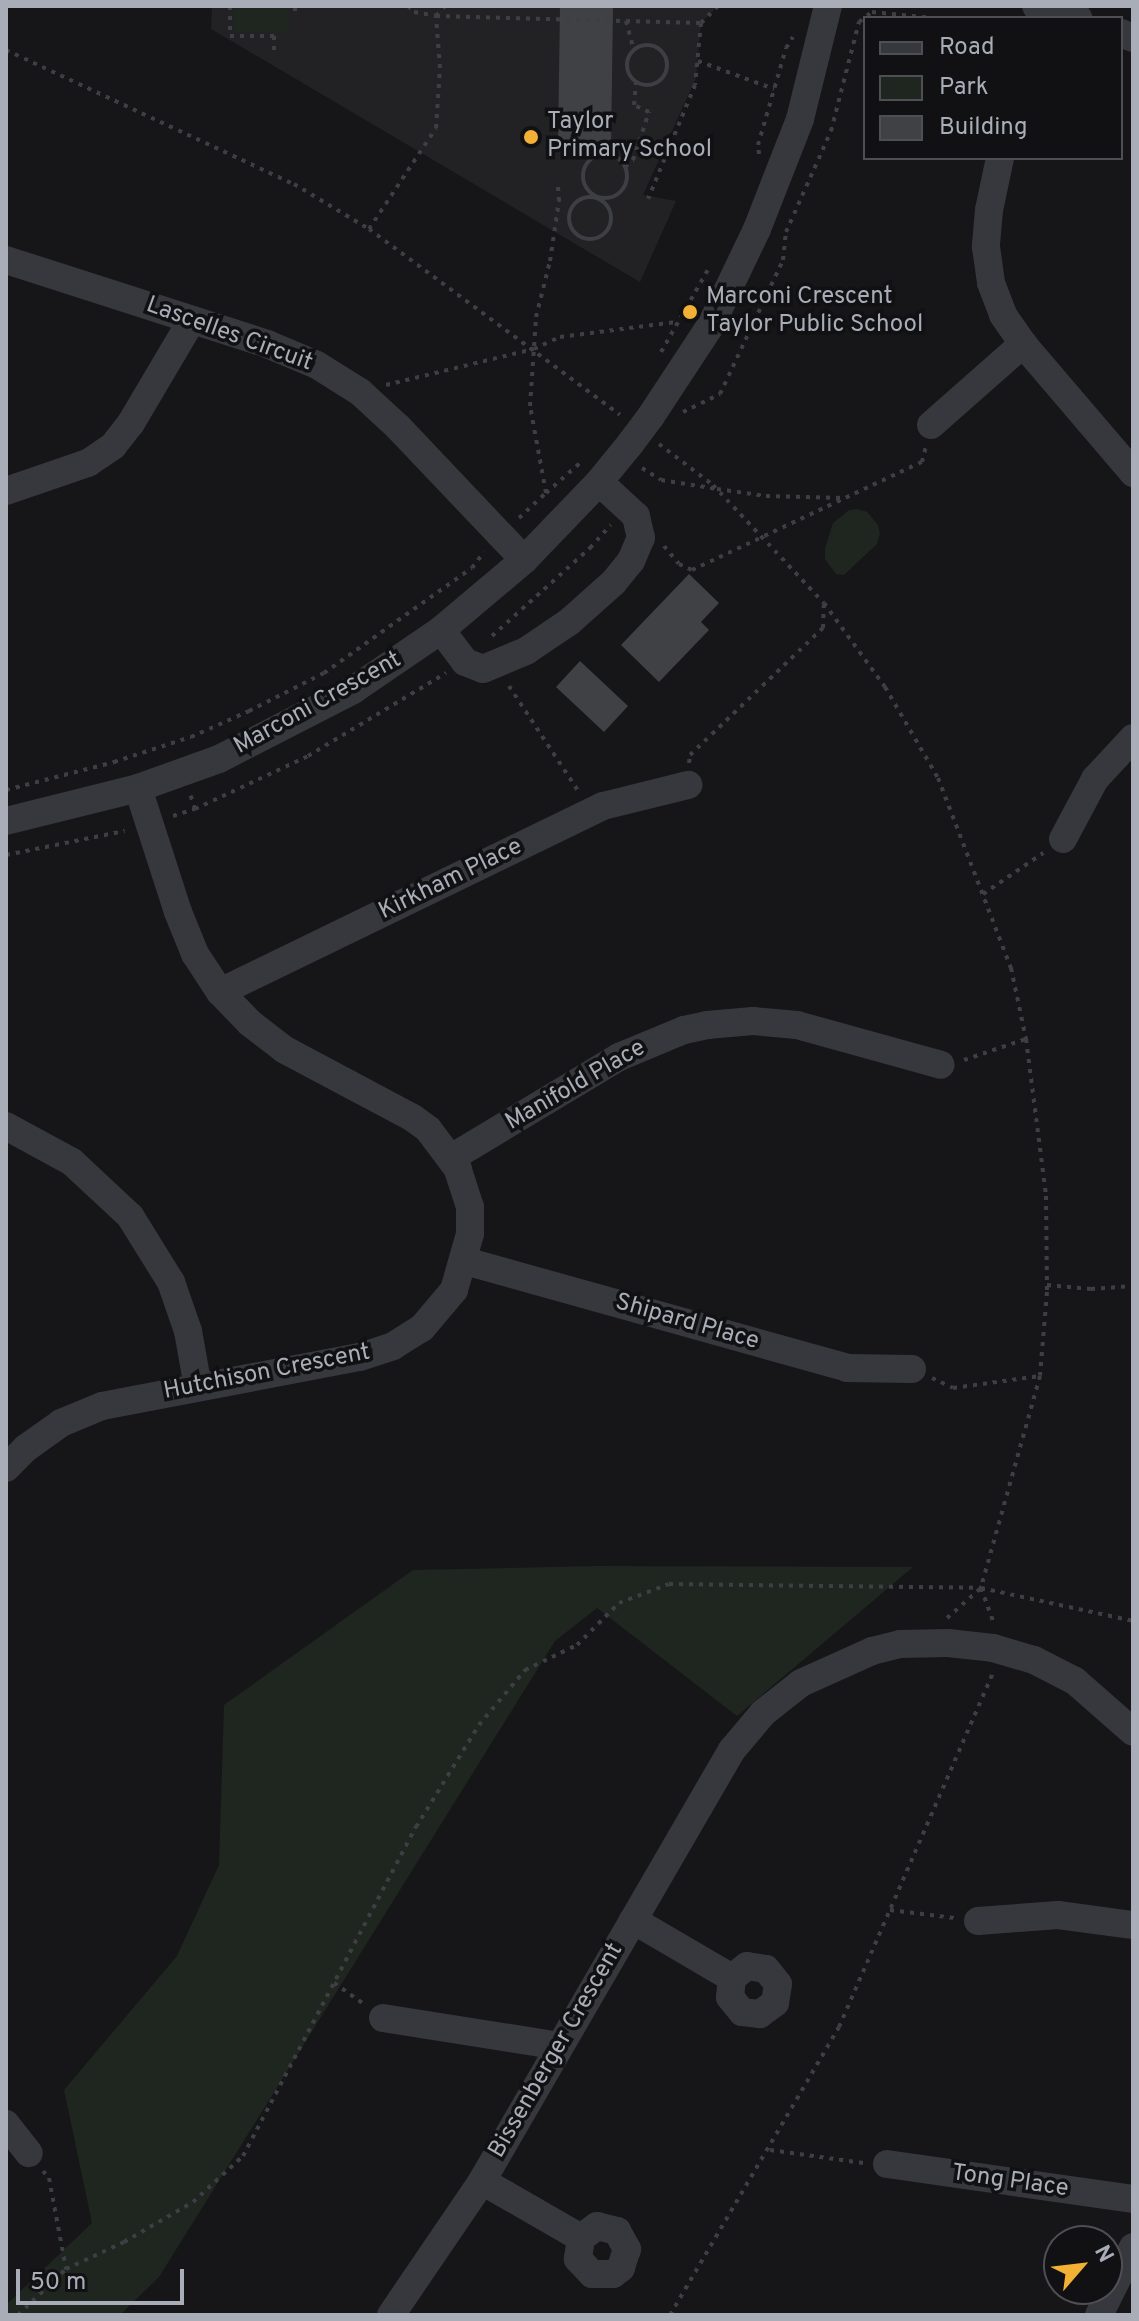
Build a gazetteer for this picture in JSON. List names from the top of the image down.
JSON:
{
  "streets": {
    "street": [
      "Lascelles Circuit",
      "Marconi Crescent",
      "Kirkham Place",
      "Manifold Place",
      "Shipard Place",
      "Hutchison Crescent",
      "Bissenberger Crescent",
      "Tong Place"
    ]
  },
  "crossings": [
    ["Lascelles Circuit", "Marconi Crescent"],
    ["Marconi Crescent", "Hutchison Crescent"],
    ["Kirkham Place", "Hutchison Crescent"],
    ["Manifold Place", "Hutchison Crescent"],
    ["Shipard Place", "Hutchison Crescent"]
  ],
  "places": ["Taylor Primary School", "Marconi Crescent Taylor Public School"],
  "legend": ["Road", "Park", "Building"],
  "scale_bar": "50 m",
  "north": "top right"
}
